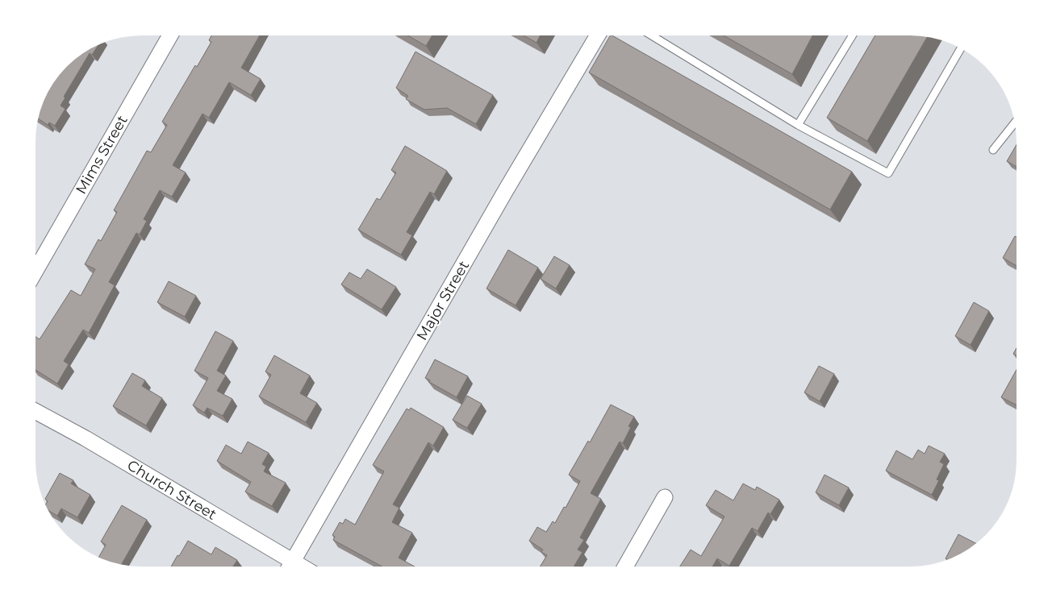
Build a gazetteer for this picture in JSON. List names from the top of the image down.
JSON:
{
  "streets": {
    "street": ["Mims Street", "Major Street", "Church Street"]
  }
}
